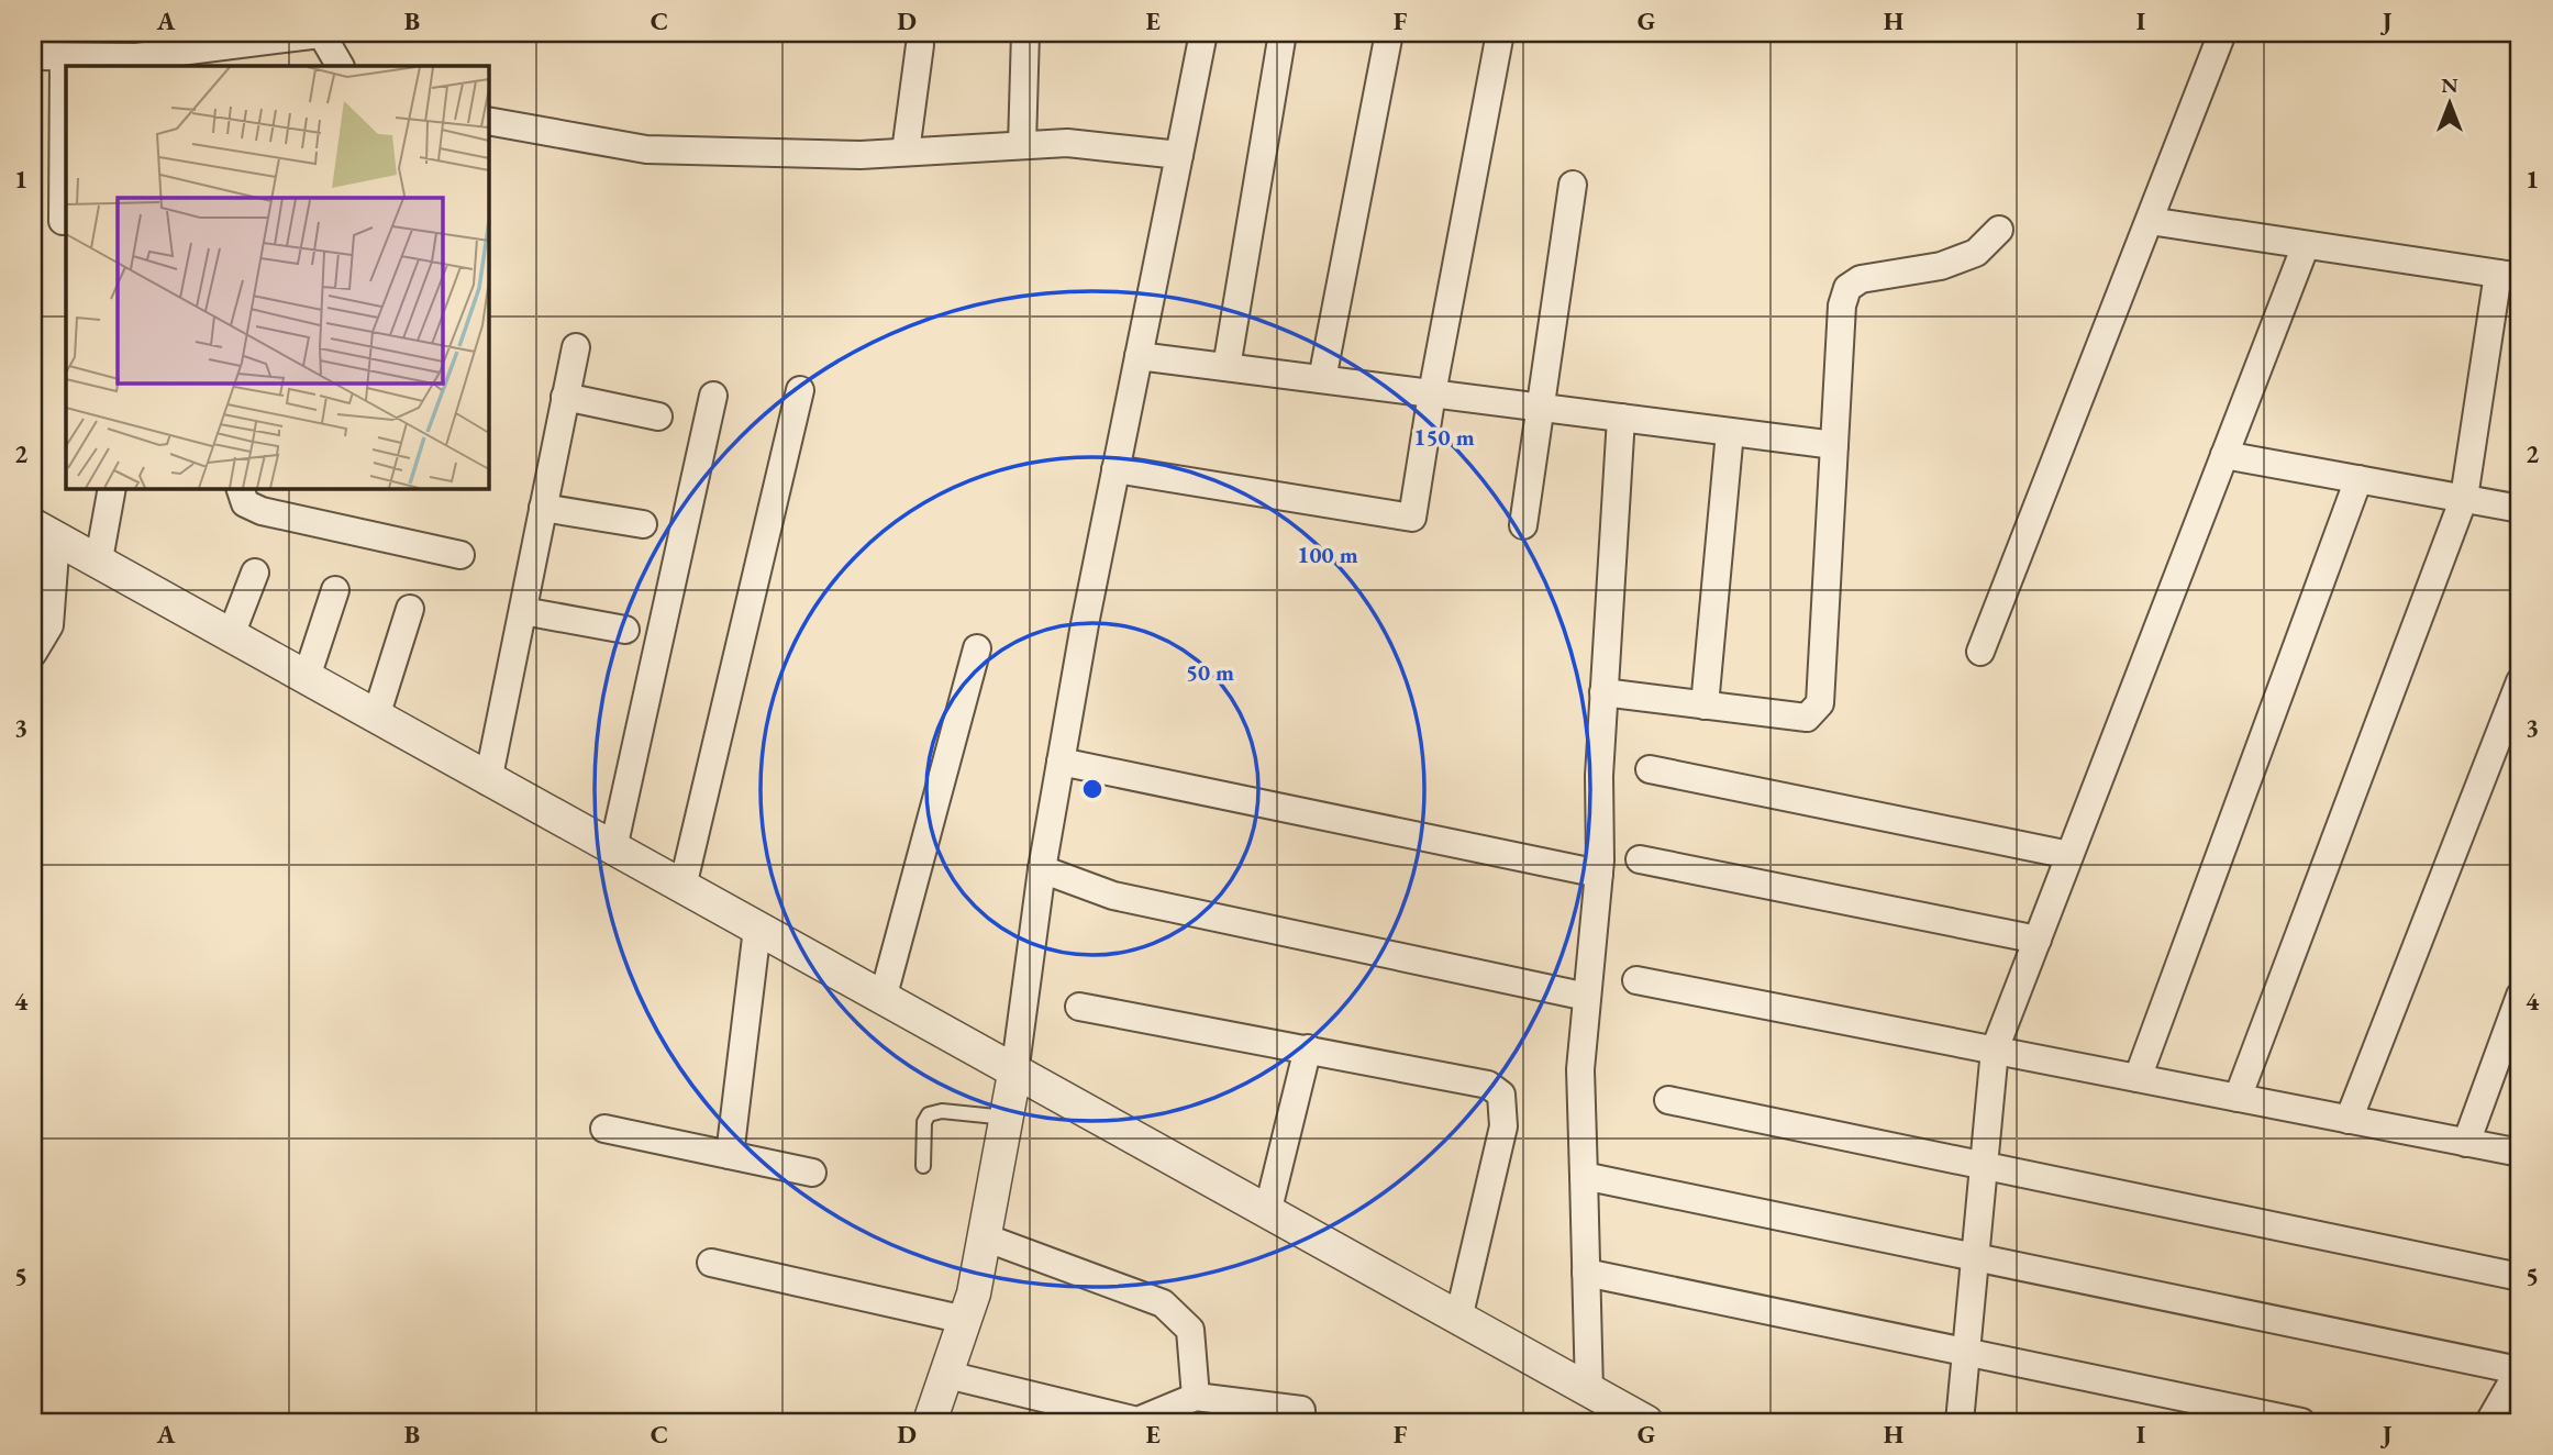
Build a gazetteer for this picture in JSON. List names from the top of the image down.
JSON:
{
  "north": "top",
  "grid": {
    "columns": [
      "A",
      "B",
      "C",
      "D",
      "E",
      "F",
      "G",
      "H",
      "I",
      "J"
    ],
    "rows": [
      "1",
      "2",
      "3",
      "4",
      "5"
    ]
  },
  "rings": ["150 m", "100 m", "50 m"]
}
